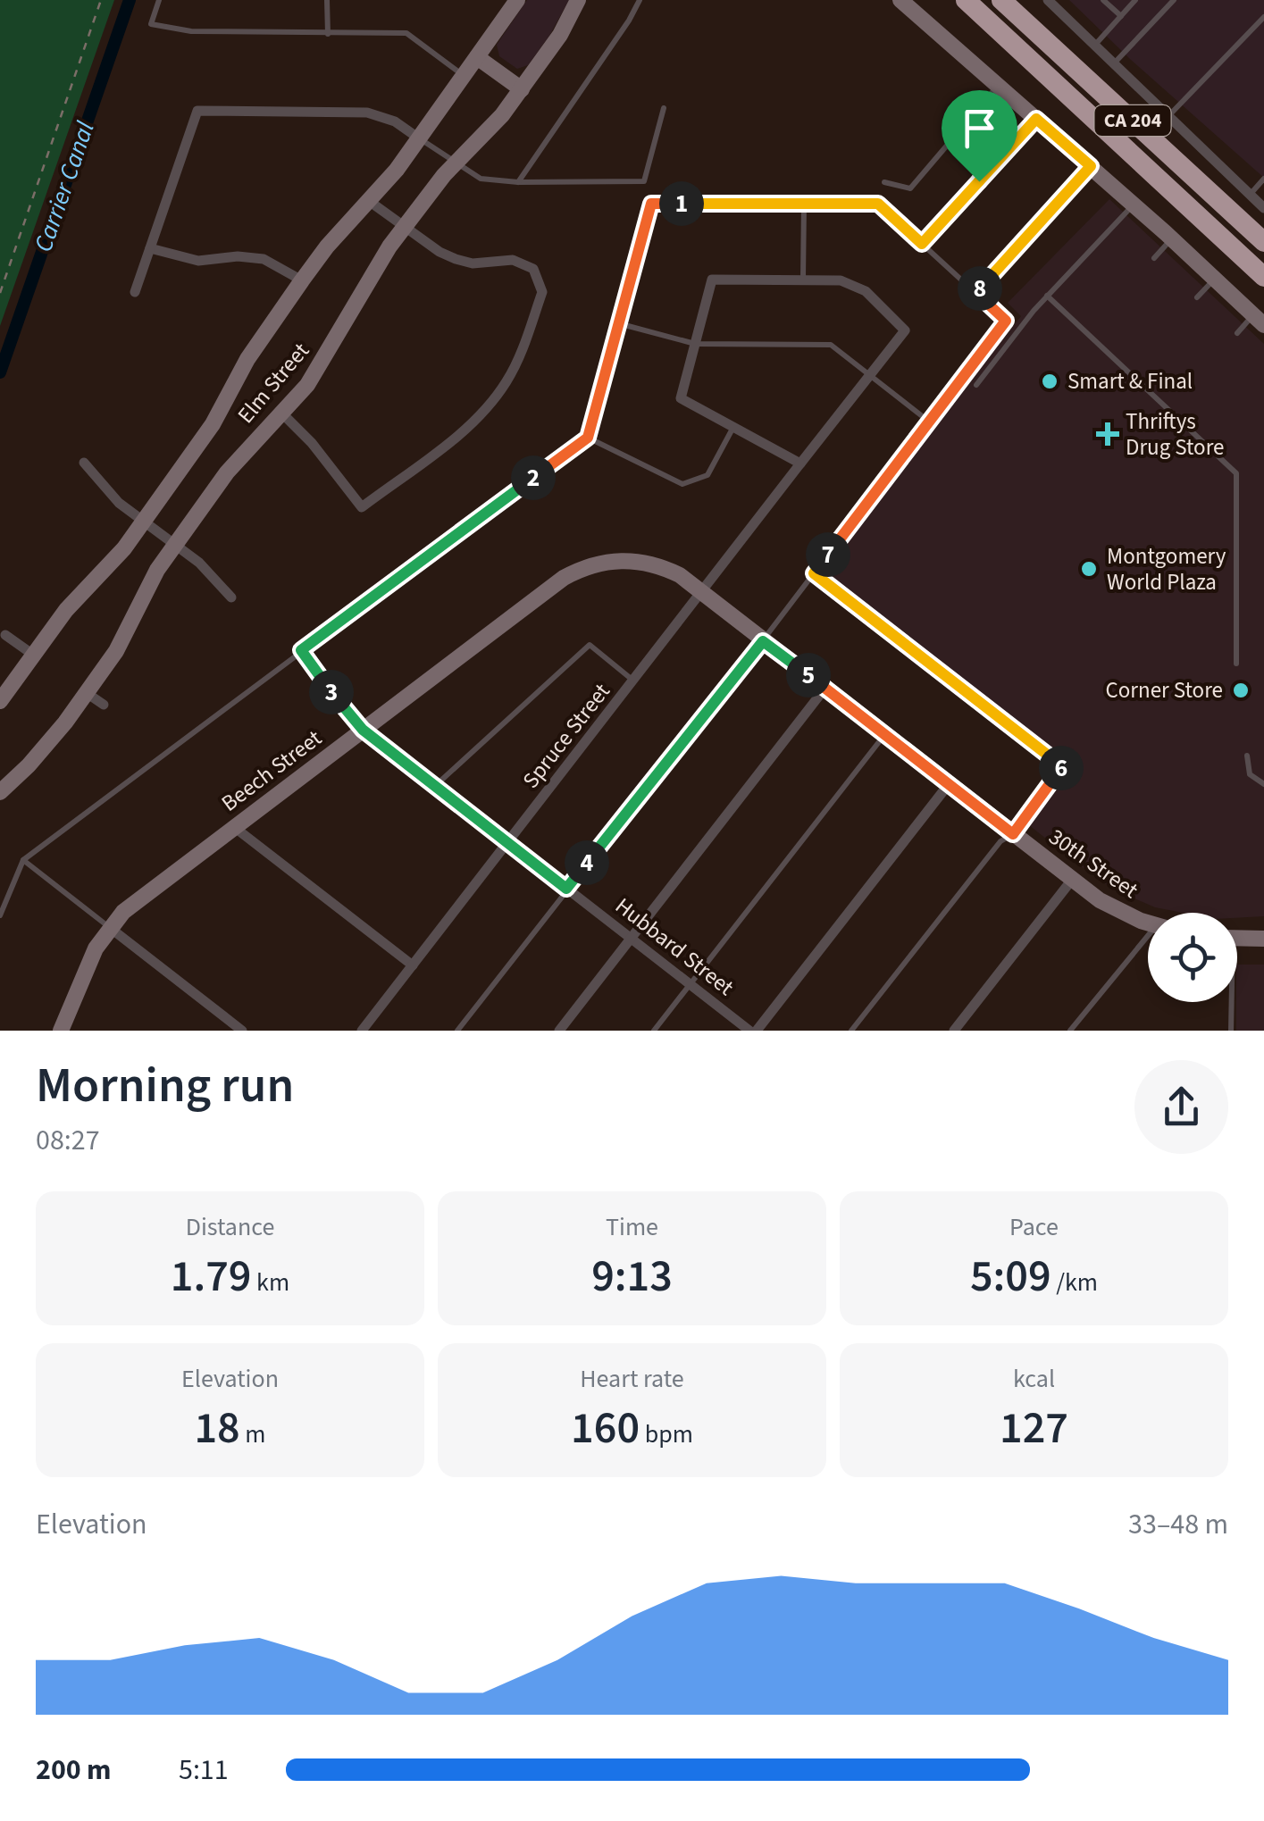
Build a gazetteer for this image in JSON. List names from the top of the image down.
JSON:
{
  "streets": {
    "highway": ["CA 204"],
    "street": [
      "Elm Street",
      "Spruce Street",
      "Beech Street",
      "30th Street",
      "Hubbard Street"
    ]
  },
  "crossings": [
    ["Spruce Street", "Beech Street"],
    ["Spruce Street", "30th Street"],
    ["Spruce Street", "Hubbard Street"],
    ["Beech Street", "30th Street"],
    ["Beech Street", "Hubbard Street"]
  ],
  "water": ["Carrier Canal"],
  "places": {
    "other": ["Smart & Final", "Montgomery World Plaza", "Corner Store"],
    "health": ["Thriftys Drug Store"]
  },
  "page": {
    "pins": [
      "1",
      "8",
      "2",
      "7",
      "5",
      "3",
      "6",
      "4"
    ],
    "heading": ["Morning run", "08:27"],
    "stats": [
      ["Distance", "1.79 km"],
      ["Time", "9:13"],
      ["Pace", "5:09 /km"],
      ["Elevation", "18 m"],
      ["Heart rate", "160 bpm"],
      ["kcal", "127"]
    ],
    "chart": ["Elevation", "33–48 m"],
    "list": [
      {
        "name": "200 m",
        "note": "5:11"
      }
    ]
  }
}
